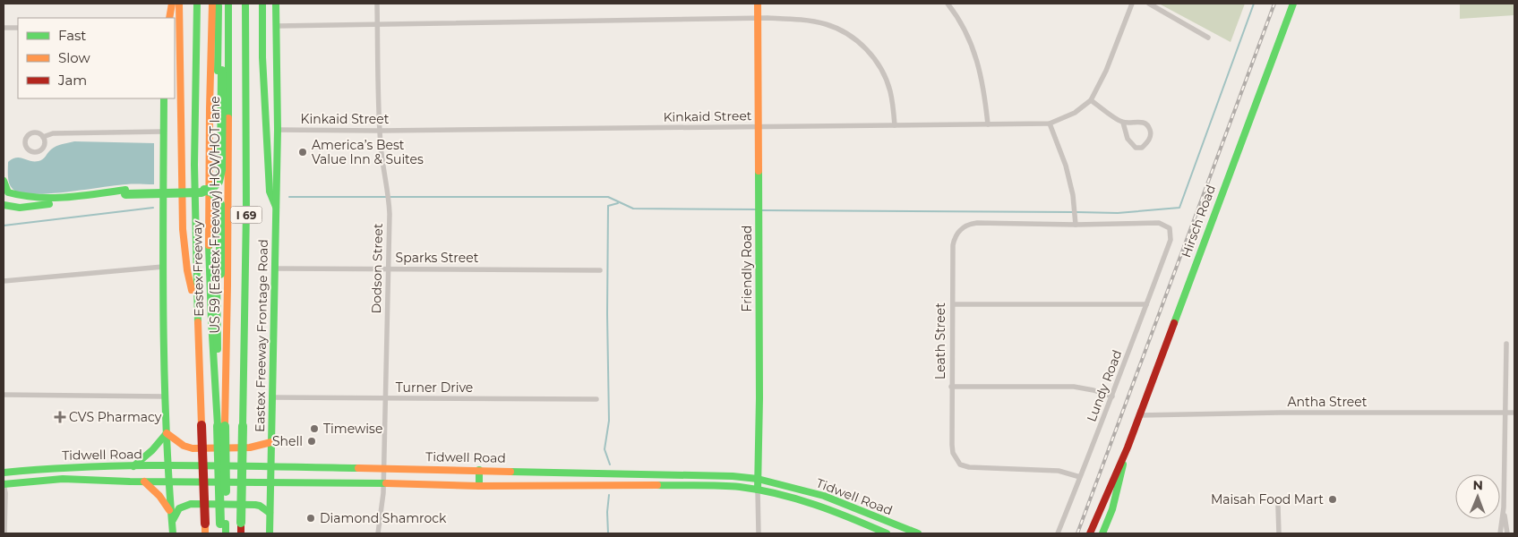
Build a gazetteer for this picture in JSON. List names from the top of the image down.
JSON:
{
  "streets": {
    "main road": [
      "US 59 (Eastex Freeway) HOV/HOT lane",
      "I 69",
      "Hirsch Road",
      "Eastex Freeway",
      "Friendly Road",
      "Eastex Freeway Frontage Road",
      "Tidwell Road"
    ],
    "street": [
      "Kinkaid Street",
      "Sparks Street",
      "Dodson Street",
      "Leath Street",
      "Lundy Road",
      "Turner Drive",
      "Antha Street"
    ]
  },
  "crossings": [
    ["Kinkaid Street", "Dodson Street"],
    ["Kinkaid Street", "Friendly Road"],
    ["Kinkaid Street", "Eastex Freeway Frontage Road"],
    ["US 59 (Eastex Freeway) HOV/HOT lane", "Eastex Freeway"],
    ["Hirsch Road", "Antha Street"],
    ["Sparks Street", "Dodson Street"],
    ["Sparks Street", "Eastex Freeway Frontage Road"],
    ["Dodson Street", "Turner Drive"],
    ["Dodson Street", "Tidwell Road"],
    ["Friendly Road", "Tidwell Road"],
    ["Eastex Freeway Frontage Road", "Turner Drive"],
    ["Eastex Freeway Frontage Road", "Tidwell Road"],
    ["Leath Street", "Lundy Road"]
  ],
  "places": {
    "other": [
      "America’s Best Value Inn & Suites",
      "Timewise",
      "Shell",
      "Maisah Food Mart",
      "Diamond Shamrock"
    ],
    "health": ["CVS Pharmacy"]
  },
  "legend": ["Fast", "Slow", "Jam"],
  "north": "top"
}
